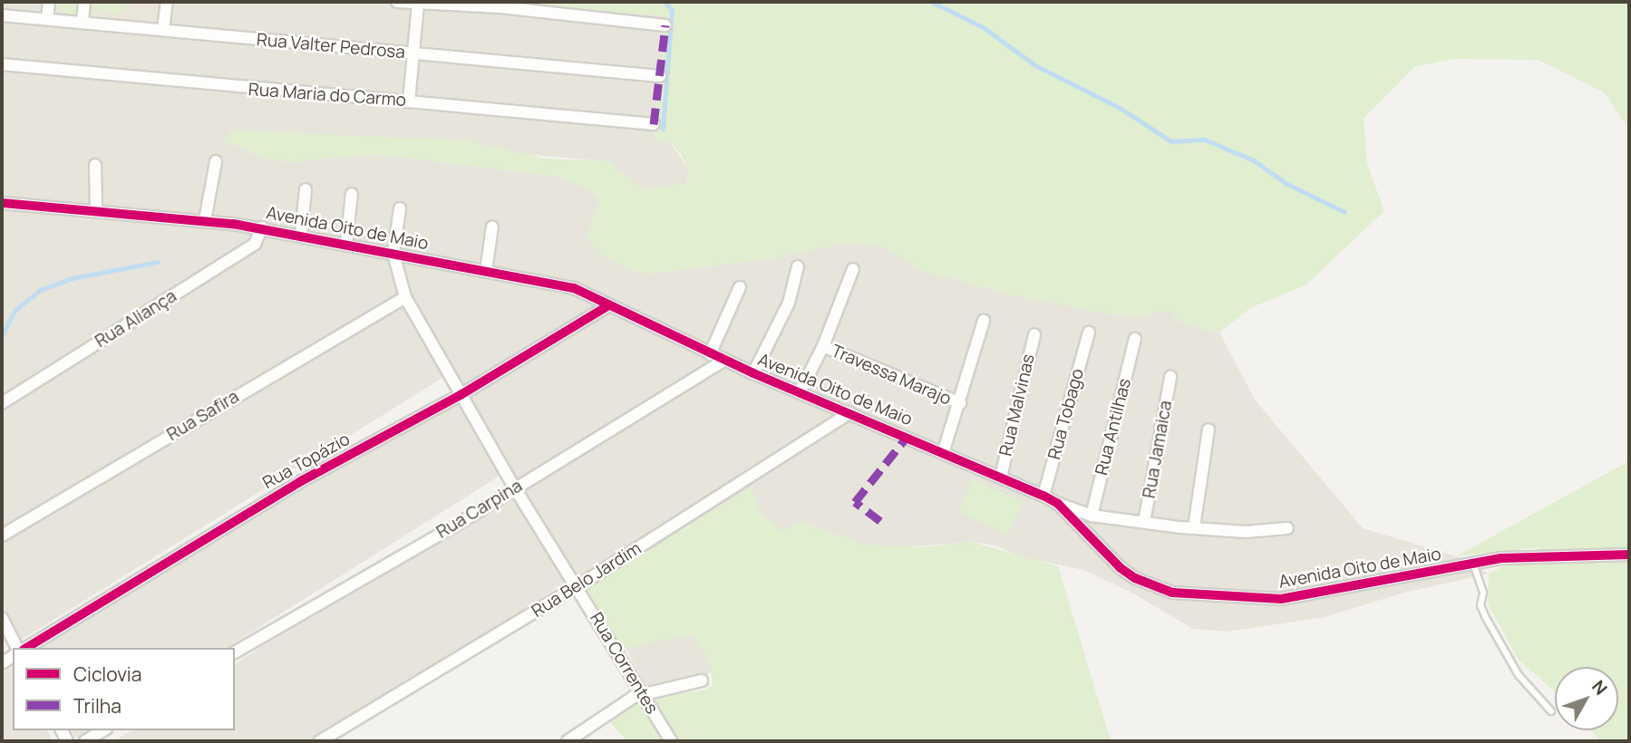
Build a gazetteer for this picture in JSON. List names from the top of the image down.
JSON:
{
  "streets": {
    "street": [
      "Rua Valter Pedrosa",
      "Rua Maria do Carmo",
      "Avenida Oito de Maio",
      "Rua Aliança",
      "Travessa Marajo",
      "Rua Malvinas",
      "Rua Tobago",
      "Rua Safira",
      "Rua Antilhas",
      "Rua Jamaica",
      "Rua Topázio",
      "Rua Carpina",
      "Rua Belo Jardim",
      "Rua Correntes"
    ]
  },
  "crossings": [
    ["Avenida Oito de Maio", "Rua Aliança"],
    ["Avenida Oito de Maio", "Rua Malvinas"],
    ["Avenida Oito de Maio", "Rua Tobago"],
    ["Avenida Oito de Maio", "Rua Topázio"],
    ["Avenida Oito de Maio", "Rua Carpina"],
    ["Avenida Oito de Maio", "Rua Belo Jardim"],
    ["Avenida Oito de Maio", "Rua Correntes"],
    ["Rua Safira", "Rua Correntes"],
    ["Rua Topázio", "Rua Correntes"],
    ["Rua Carpina", "Rua Correntes"],
    ["Rua Belo Jardim", "Rua Correntes"]
  ],
  "legend": ["Ciclovia", "Trilha"],
  "north": "top right"
}
